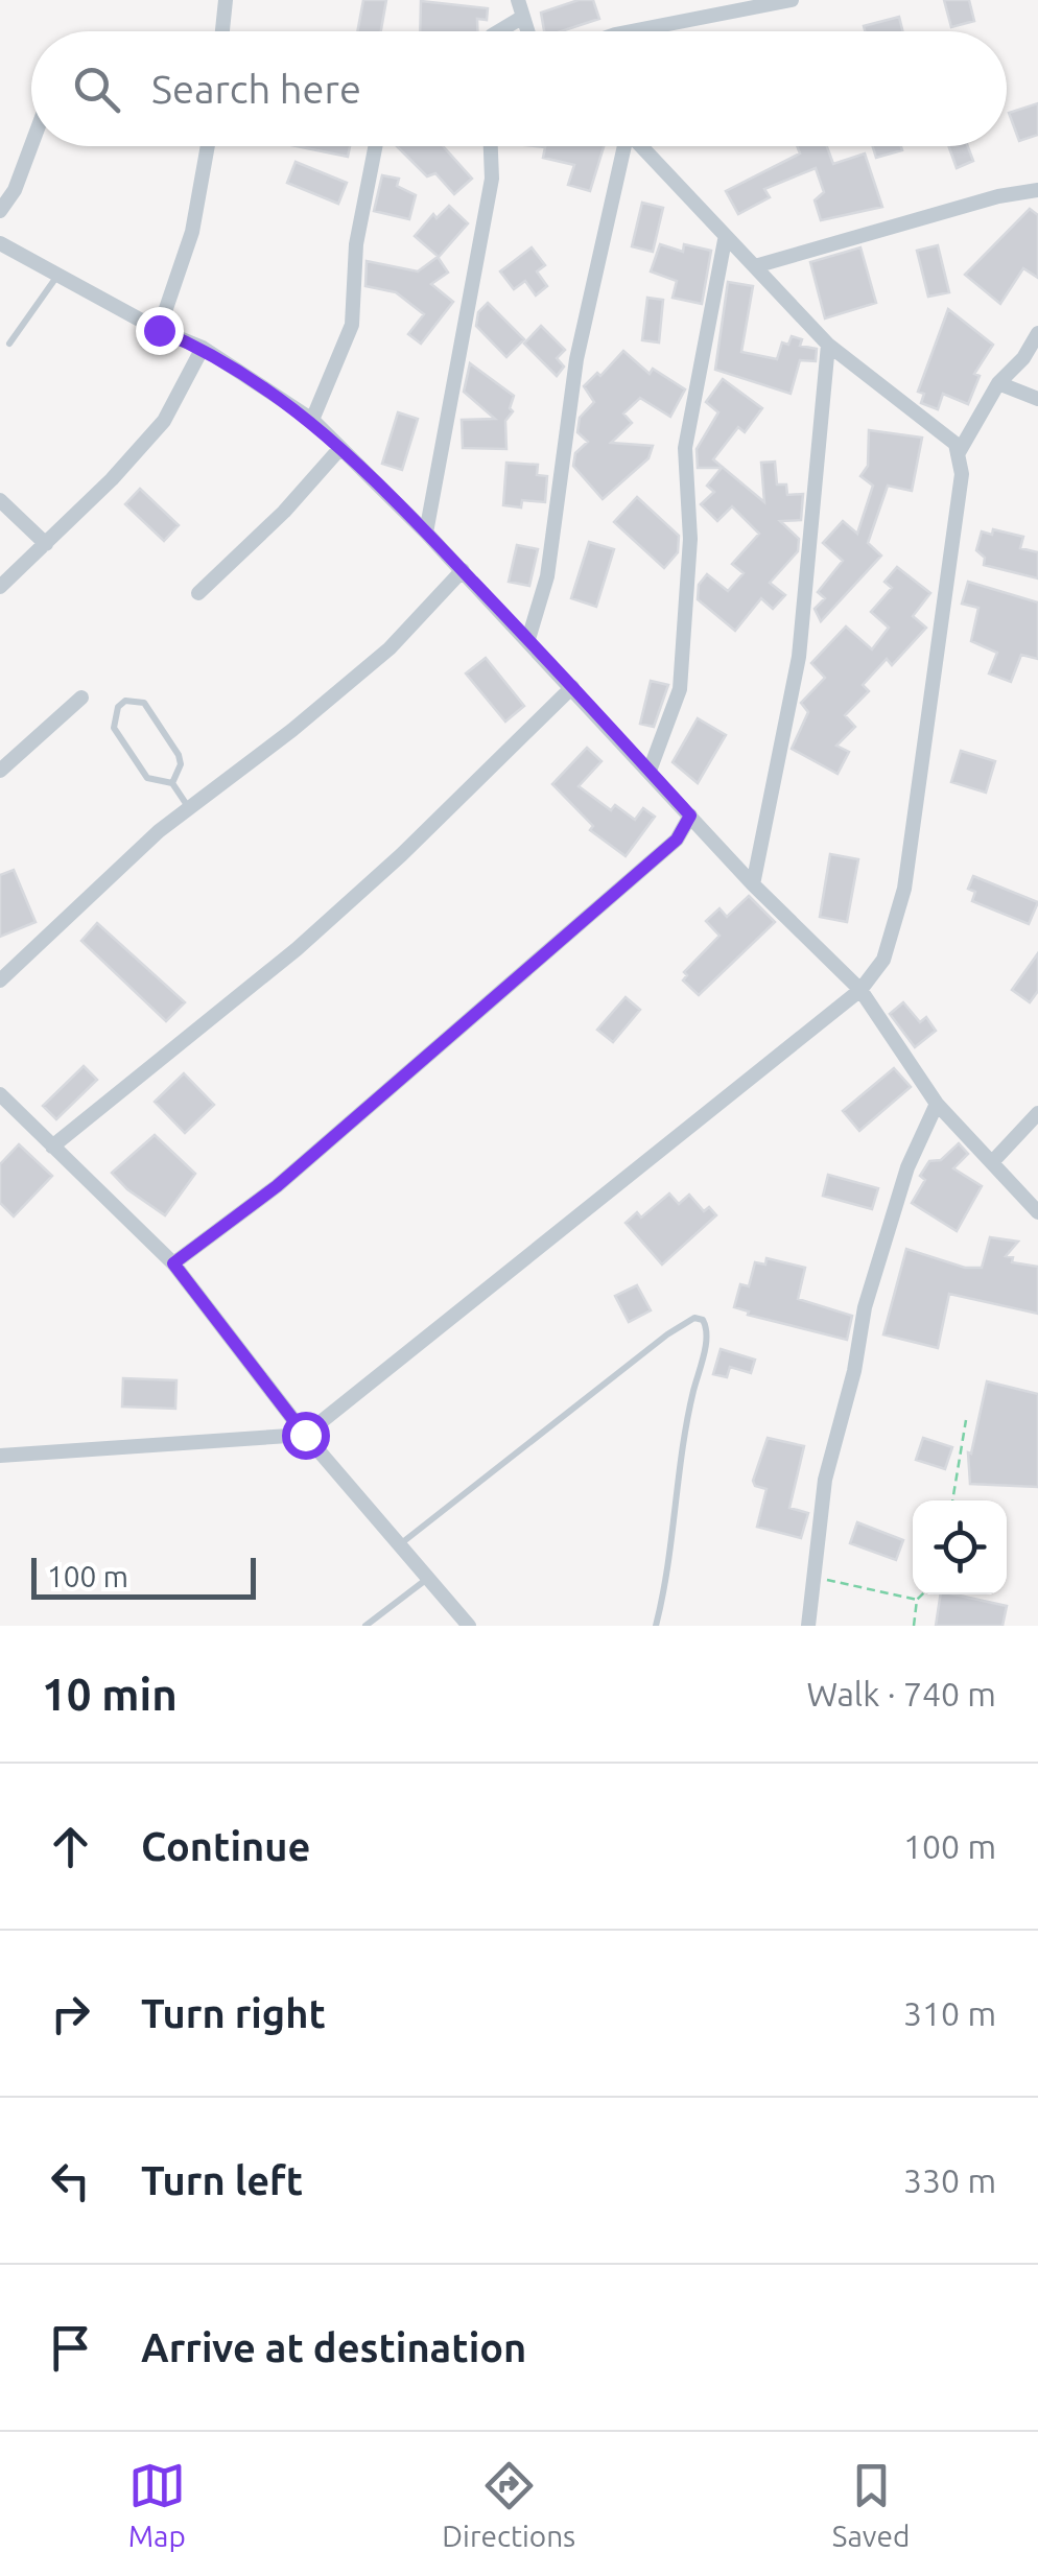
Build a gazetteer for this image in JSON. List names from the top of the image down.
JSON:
{
  "scale_bar": "100 m",
  "page": {
    "search": "Search here",
    "scale": "100 m",
    "heading": ["10 min", "Walk · 740 m"],
    "list": [
      ["Continue", "100 m"],
      ["Turn right", "310 m"],
      ["Turn left", "330 m"],
      "Arrive at destination"
    ],
    "nav": ["Map", "Directions", "Saved"]
  }
}
